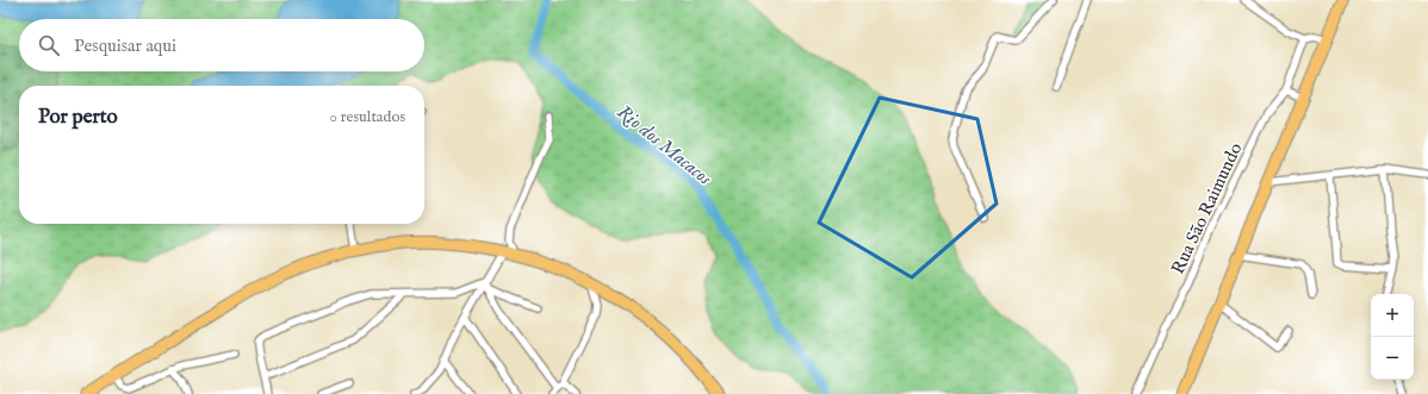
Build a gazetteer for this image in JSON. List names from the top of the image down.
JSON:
{
  "streets": {
    "street": ["Rua São Raimundo"]
  },
  "water": ["Rio dos Macacos"],
  "page": {
    "search": "Pesquisar aqui",
    "heading": ["Por perto", "0 resultados"],
    "map_buttons": ["+", "−"]
  }
}
